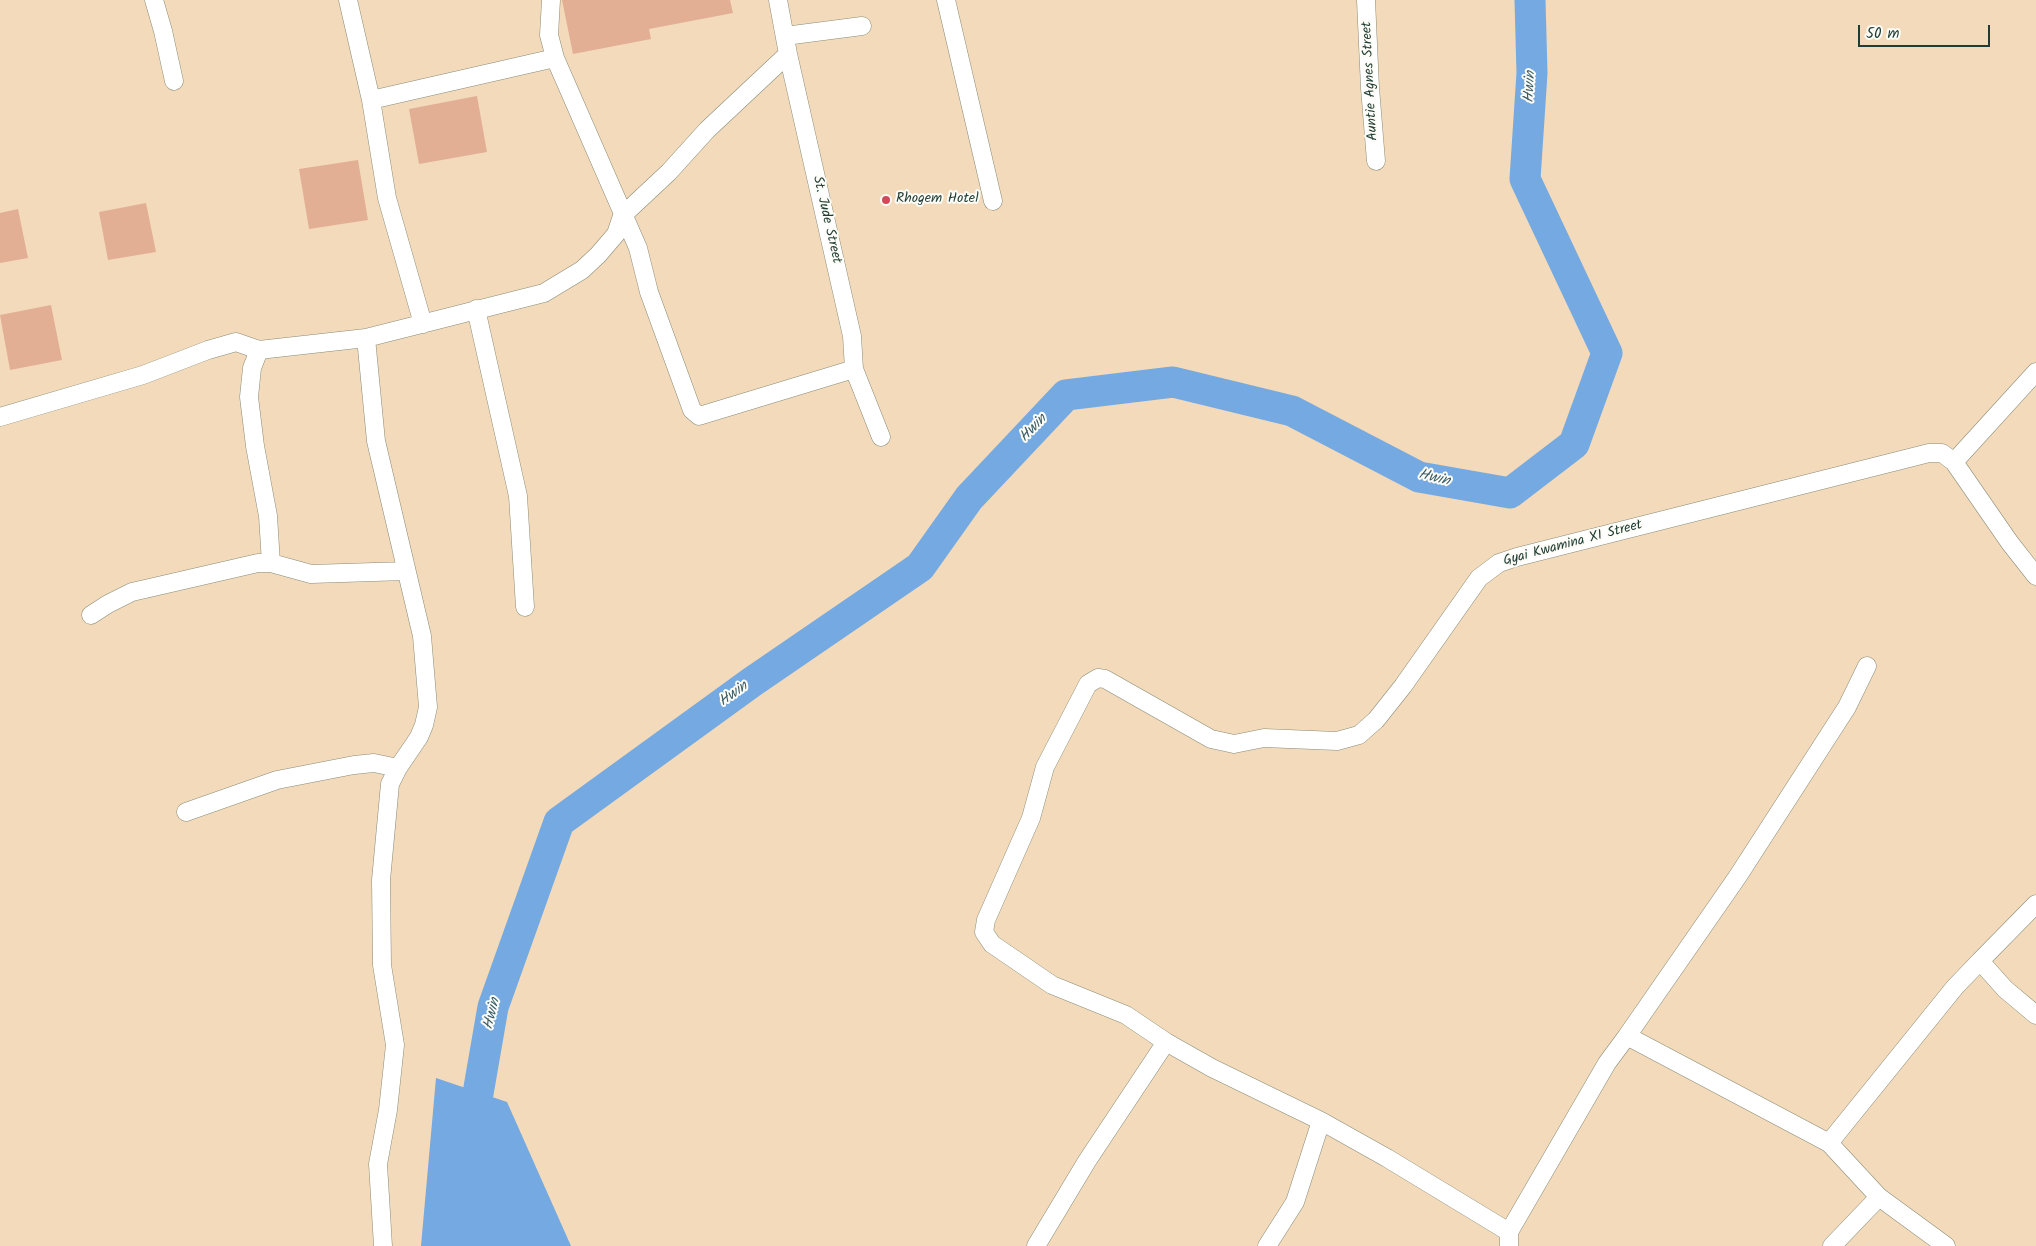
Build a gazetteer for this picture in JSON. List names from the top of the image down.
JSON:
{
  "streets": {
    "street": ["Auntie Agnes Street", "St. Jude Street", "Gyai Kwamina XI Street"]
  },
  "water": ["Hwin"],
  "places": ["Rhogem Hotel"],
  "scale_bar": "50 m"
}
